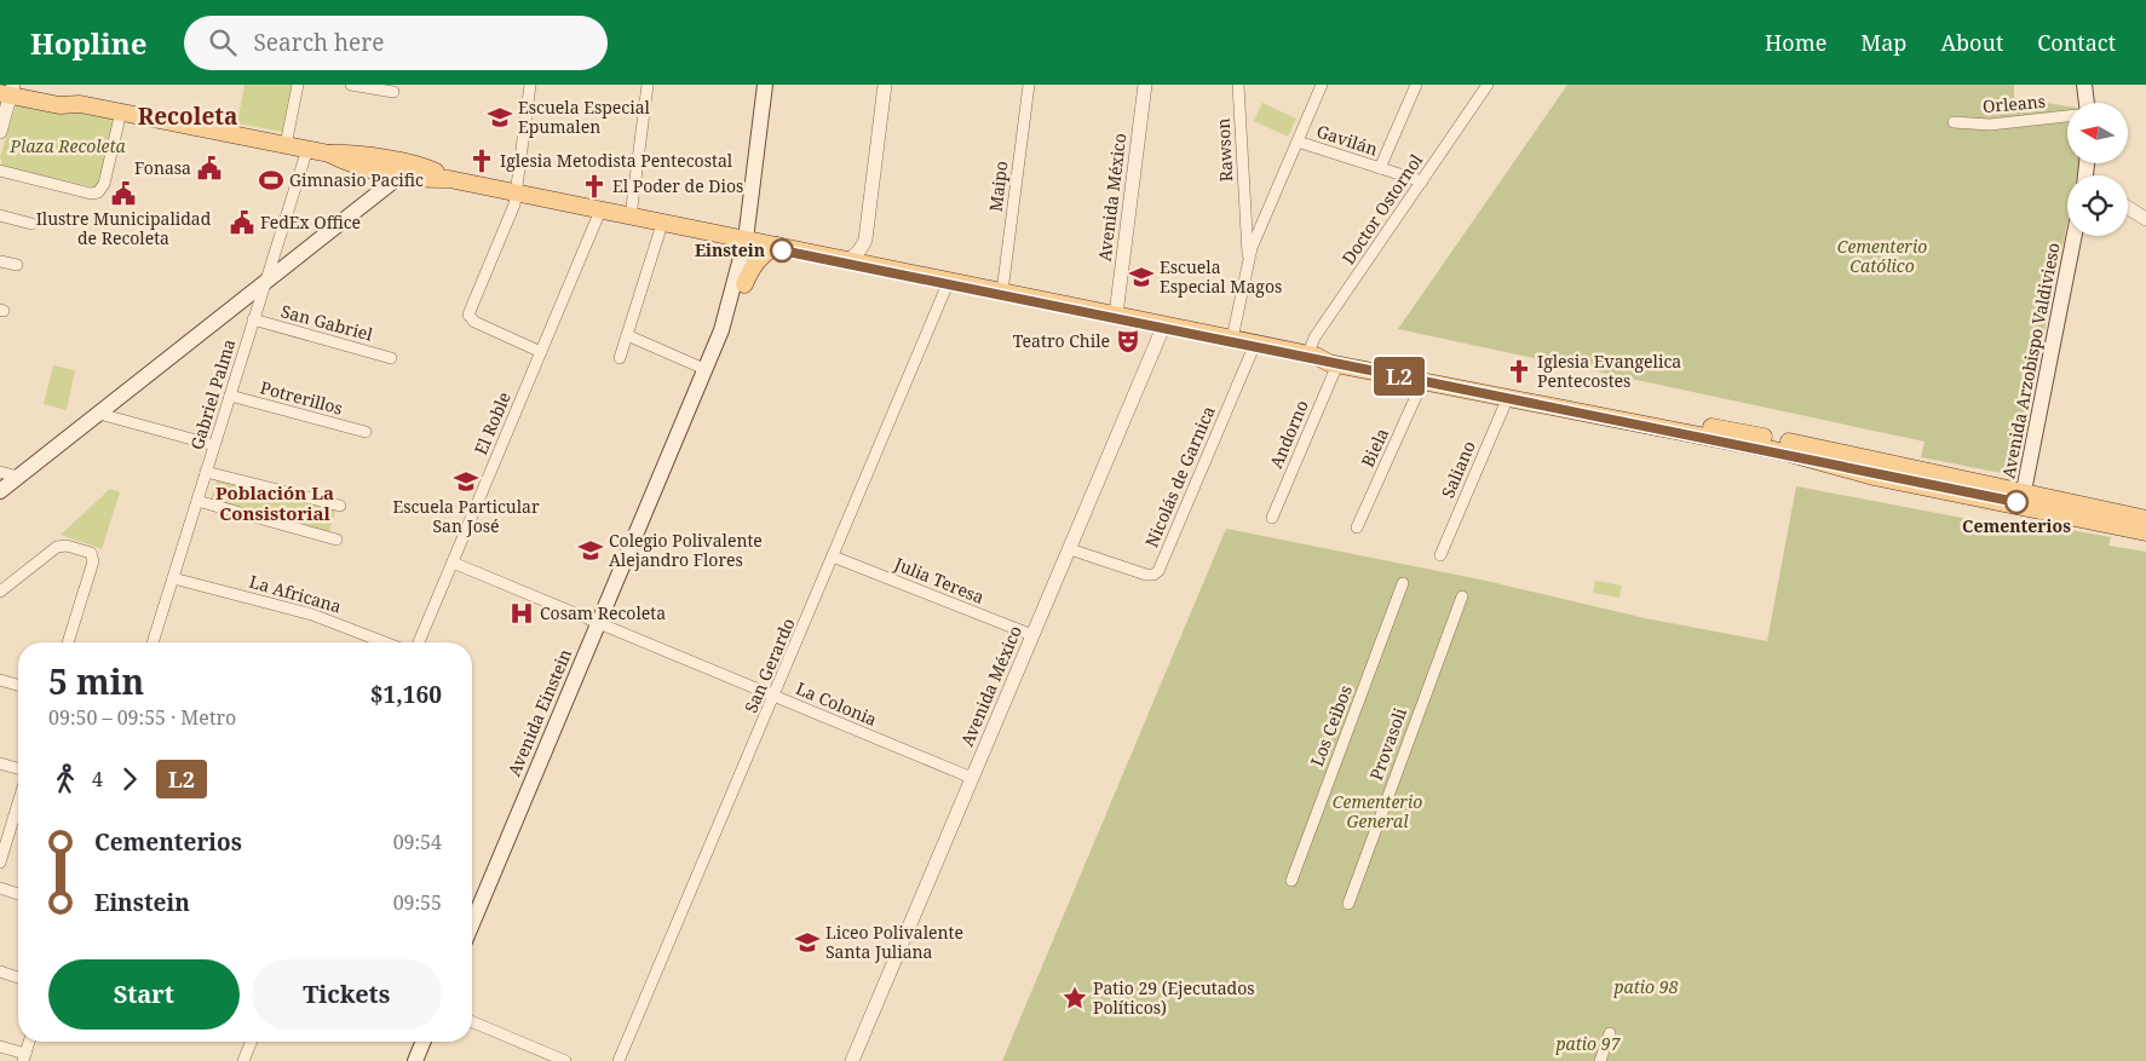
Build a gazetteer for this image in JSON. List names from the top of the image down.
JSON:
{
  "streets": {
    "main road": ["Avenida Arzobispo Valdivieso", "Avenida Einstein"],
    "street": [
      "Orleans",
      "Gavilán",
      "Rawson",
      "Maipo",
      "Avenida México",
      "Doctor Ostornol",
      "San Gabriel",
      "Gabriel Palma",
      "Potrerillos",
      "El Roble",
      "Andorno",
      "Biela",
      "Saliano",
      "Nicolás de Garnica",
      "Julia Teresa",
      "La Africana",
      "San Gerardo",
      "La Colonia",
      "Los Ceibos",
      "Provasoli"
    ]
  },
  "crossings": [
    ["Gavilán", "Doctor Ostornol"],
    ["Avenida México", "Nicolás de Garnica"],
    ["Avenida México", "Julia Teresa"],
    ["Avenida México", "La Colonia"],
    ["San Gabriel", "Gabriel Palma"],
    ["Gabriel Palma", "Potrerillos"],
    ["Gabriel Palma", "La Africana"],
    ["El Roble", "La Colonia"],
    ["Julia Teresa", "San Gerardo"],
    ["San Gerardo", "La Colonia"],
    ["La Colonia", "Avenida Einstein"]
  ],
  "districts": ["Recoleta", "Población La Consistorial"],
  "parks": [
    "Plaza Recoleta",
    "Cementerio Católico",
    "Cementerio General",
    "patio 98",
    "patio 97"
  ],
  "places": {
    "school or university": [
      "Escuela Especial Epumalen",
      "Escuela Especial Magos",
      "Escuela Particular San José",
      "Colegio Polivalente Alejandro Flores",
      "Liceo Polivalente Santa Juliana"
    ],
    "church": ["Iglesia Metodista Pentecostal", "El Poder de Dios", "Iglesia Evangelica Pentecostes"],
    "public building": ["Fonasa", "Ilustre Municipalidad de Recoleta", "FedEx Office"],
    "sports": ["Gimnasio Pacific"],
    "other": ["Einstein", "Cementerios"],
    "theatre": ["Teatro Chile"],
    "hospital": ["Cosam Recoleta"],
    "place": ["Patio 29 (Ejecutados Políticos)"]
  },
  "lines": ["metro line L2"],
  "north": "left",
  "page": {
    "header": "Hopline",
    "search": "Search here",
    "nav": [
      "Home",
      "Map",
      "About",
      "Contact"
    ],
    "on_map": "L2",
    "heading": ["5 min", "09:50 – 09:55 · Metro", "$1,160"],
    "legs": ["4", "L2"],
    "list": [
      {
        "name": "Cementerios",
        "value": "09:54"
      },
      {
        "name": "Einstein",
        "value": "09:55"
      }
    ],
    "buttons": ["Start", "Tickets"]
  }
}
